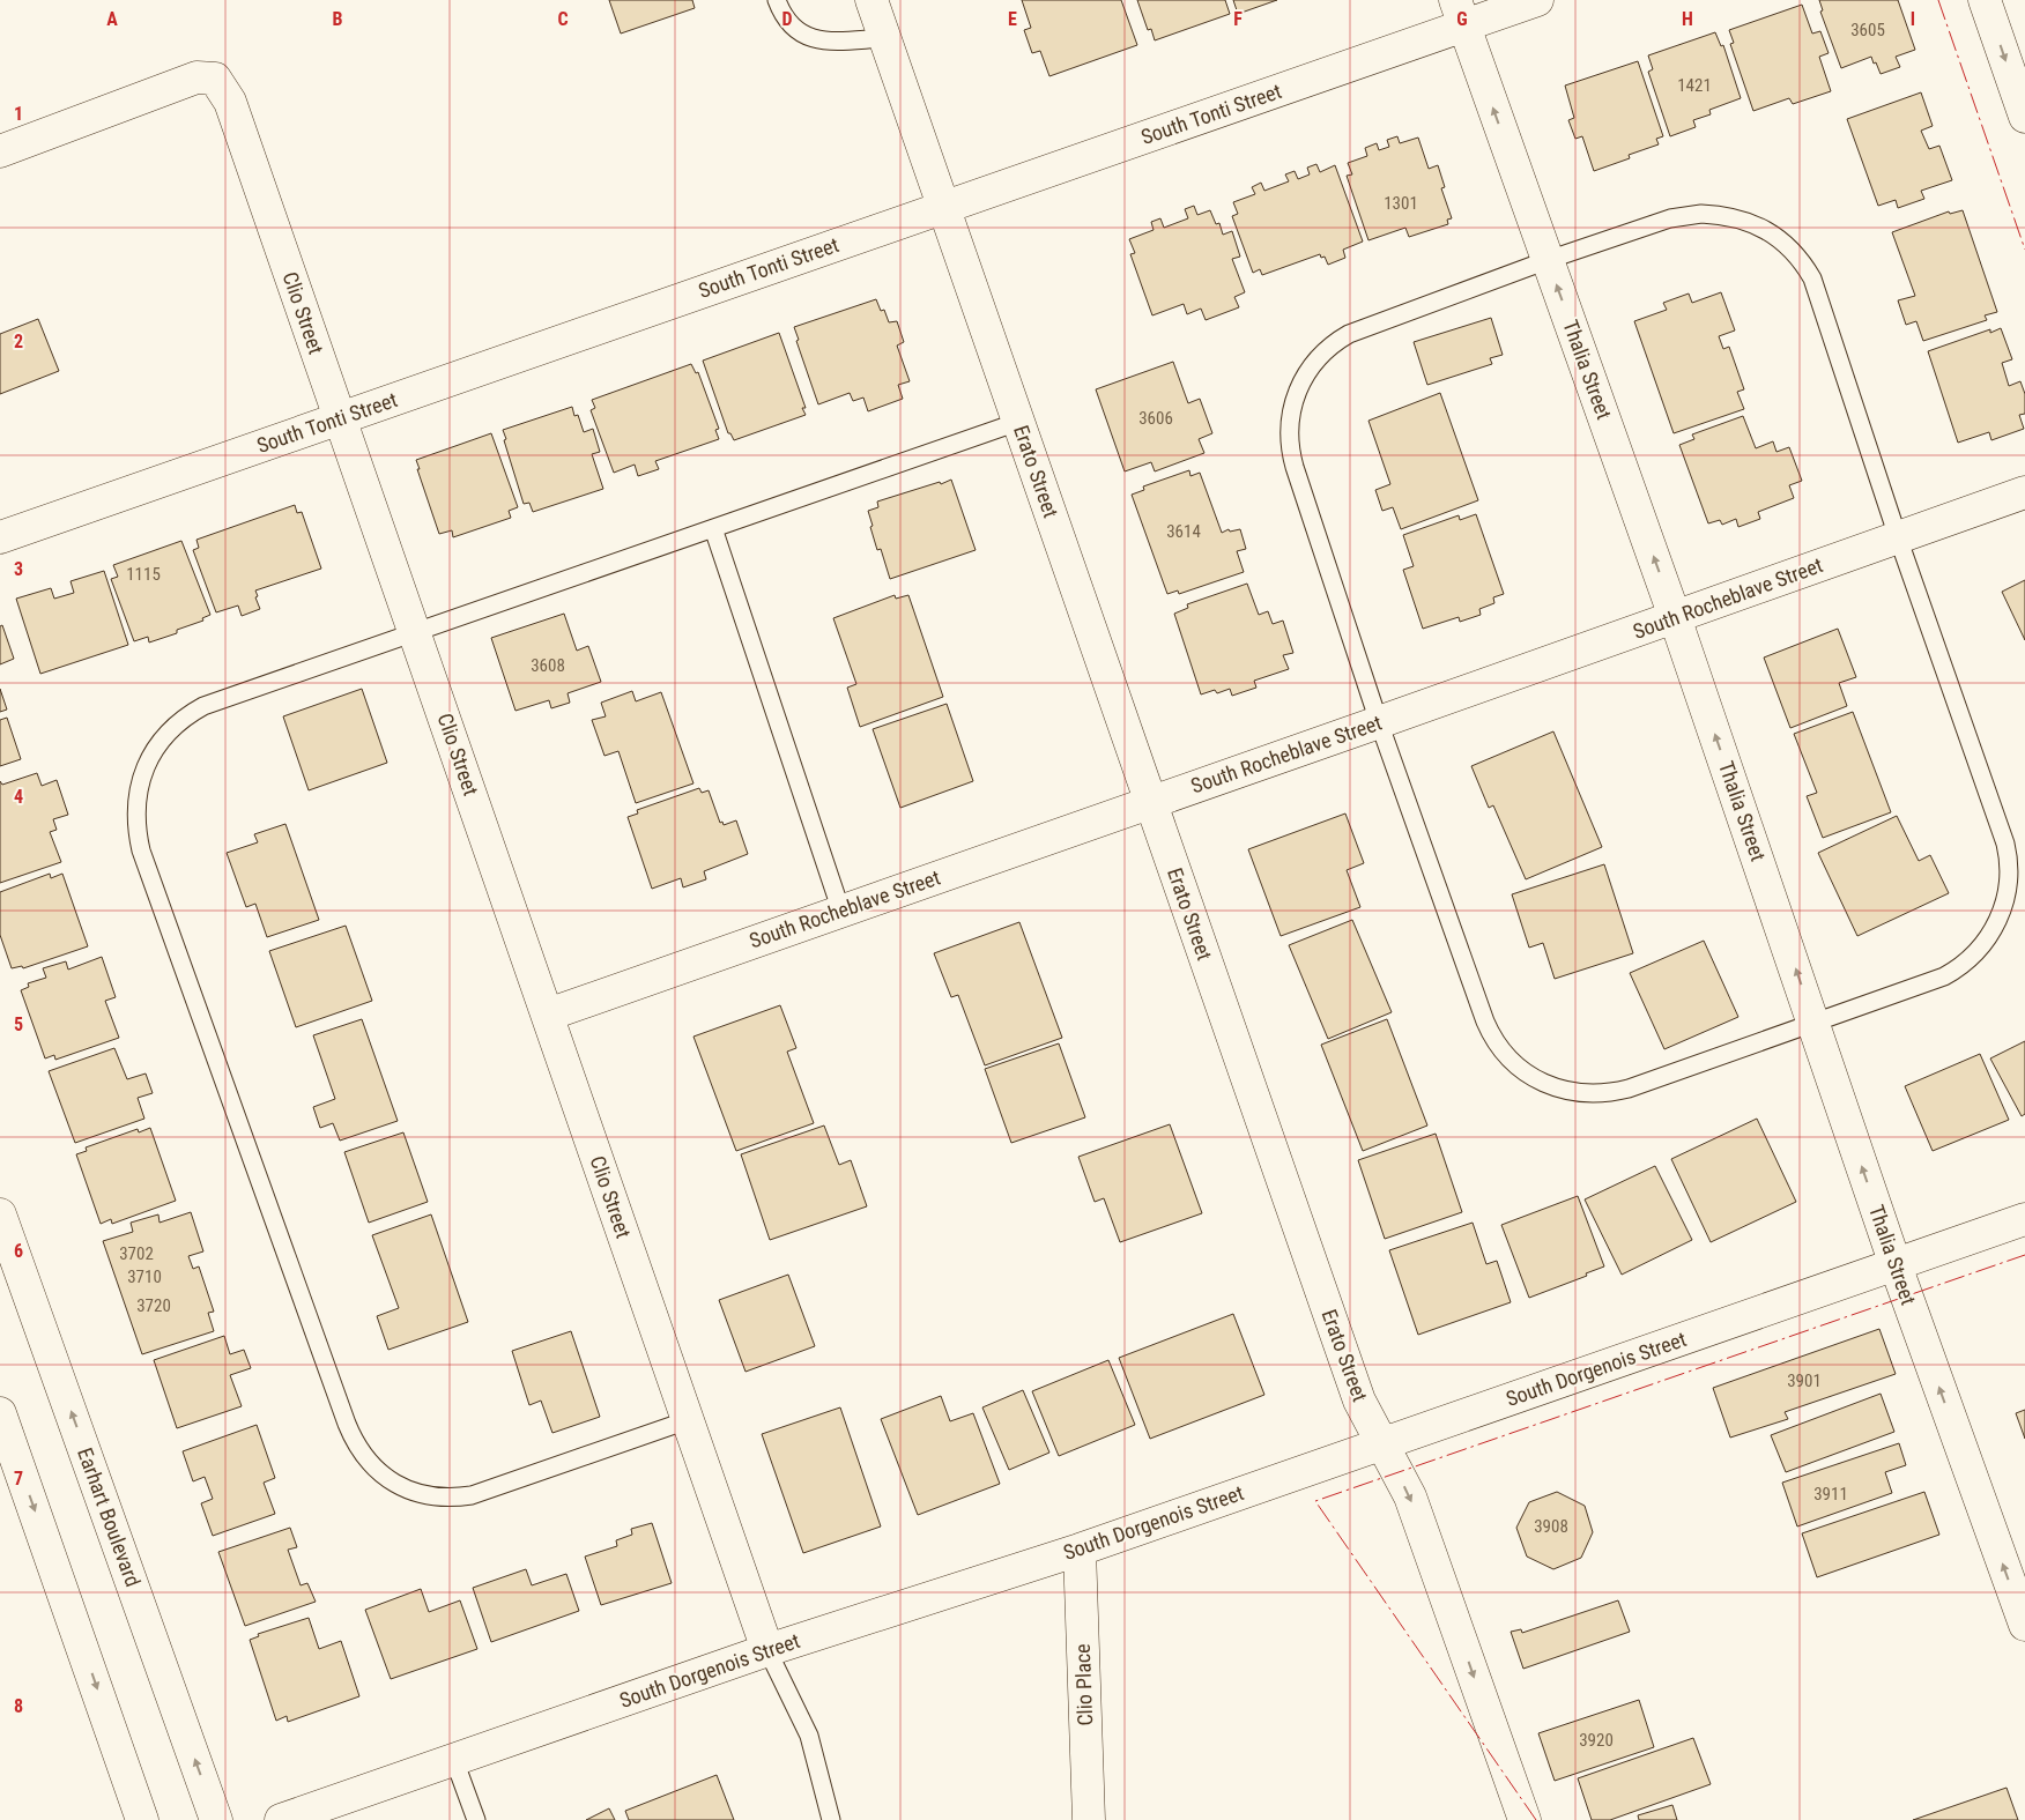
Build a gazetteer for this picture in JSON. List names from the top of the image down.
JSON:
{
  "streets": {
    "street": [
      "South Tonti Street",
      "Clio Street",
      "Thalia Street",
      "Erato Street",
      "South Rocheblave Street",
      "South Dorgenois Street",
      "Earhart Boulevard",
      "Clio Place"
    ]
  },
  "crossings": [
    ["South Tonti Street", "Clio Street"],
    ["South Tonti Street", "Thalia Street"],
    ["South Tonti Street", "Erato Street"],
    ["Clio Street", "South Rocheblave Street"],
    ["Clio Street", "South Dorgenois Street"],
    ["Thalia Street", "South Rocheblave Street"],
    ["Thalia Street", "South Dorgenois Street"],
    ["Erato Street", "South Rocheblave Street"],
    ["Erato Street", "South Dorgenois Street"],
    ["South Dorgenois Street", "Clio Place"]
  ],
  "one_way": ["Thalia Street"],
  "house_numbers": [
    "3605",
    "1421",
    "1301",
    "3606",
    "3614",
    "1115",
    "3608",
    "3702",
    "3710",
    "3720",
    "3901",
    "3911",
    "3908",
    "3920"
  ],
  "grid": {
    "columns": [
      "A",
      "B",
      "C",
      "D",
      "E",
      "F",
      "G",
      "H",
      "I"
    ],
    "rows": [
      "1",
      "2",
      "3",
      "4",
      "5",
      "6",
      "7",
      "8"
    ]
  }
}
